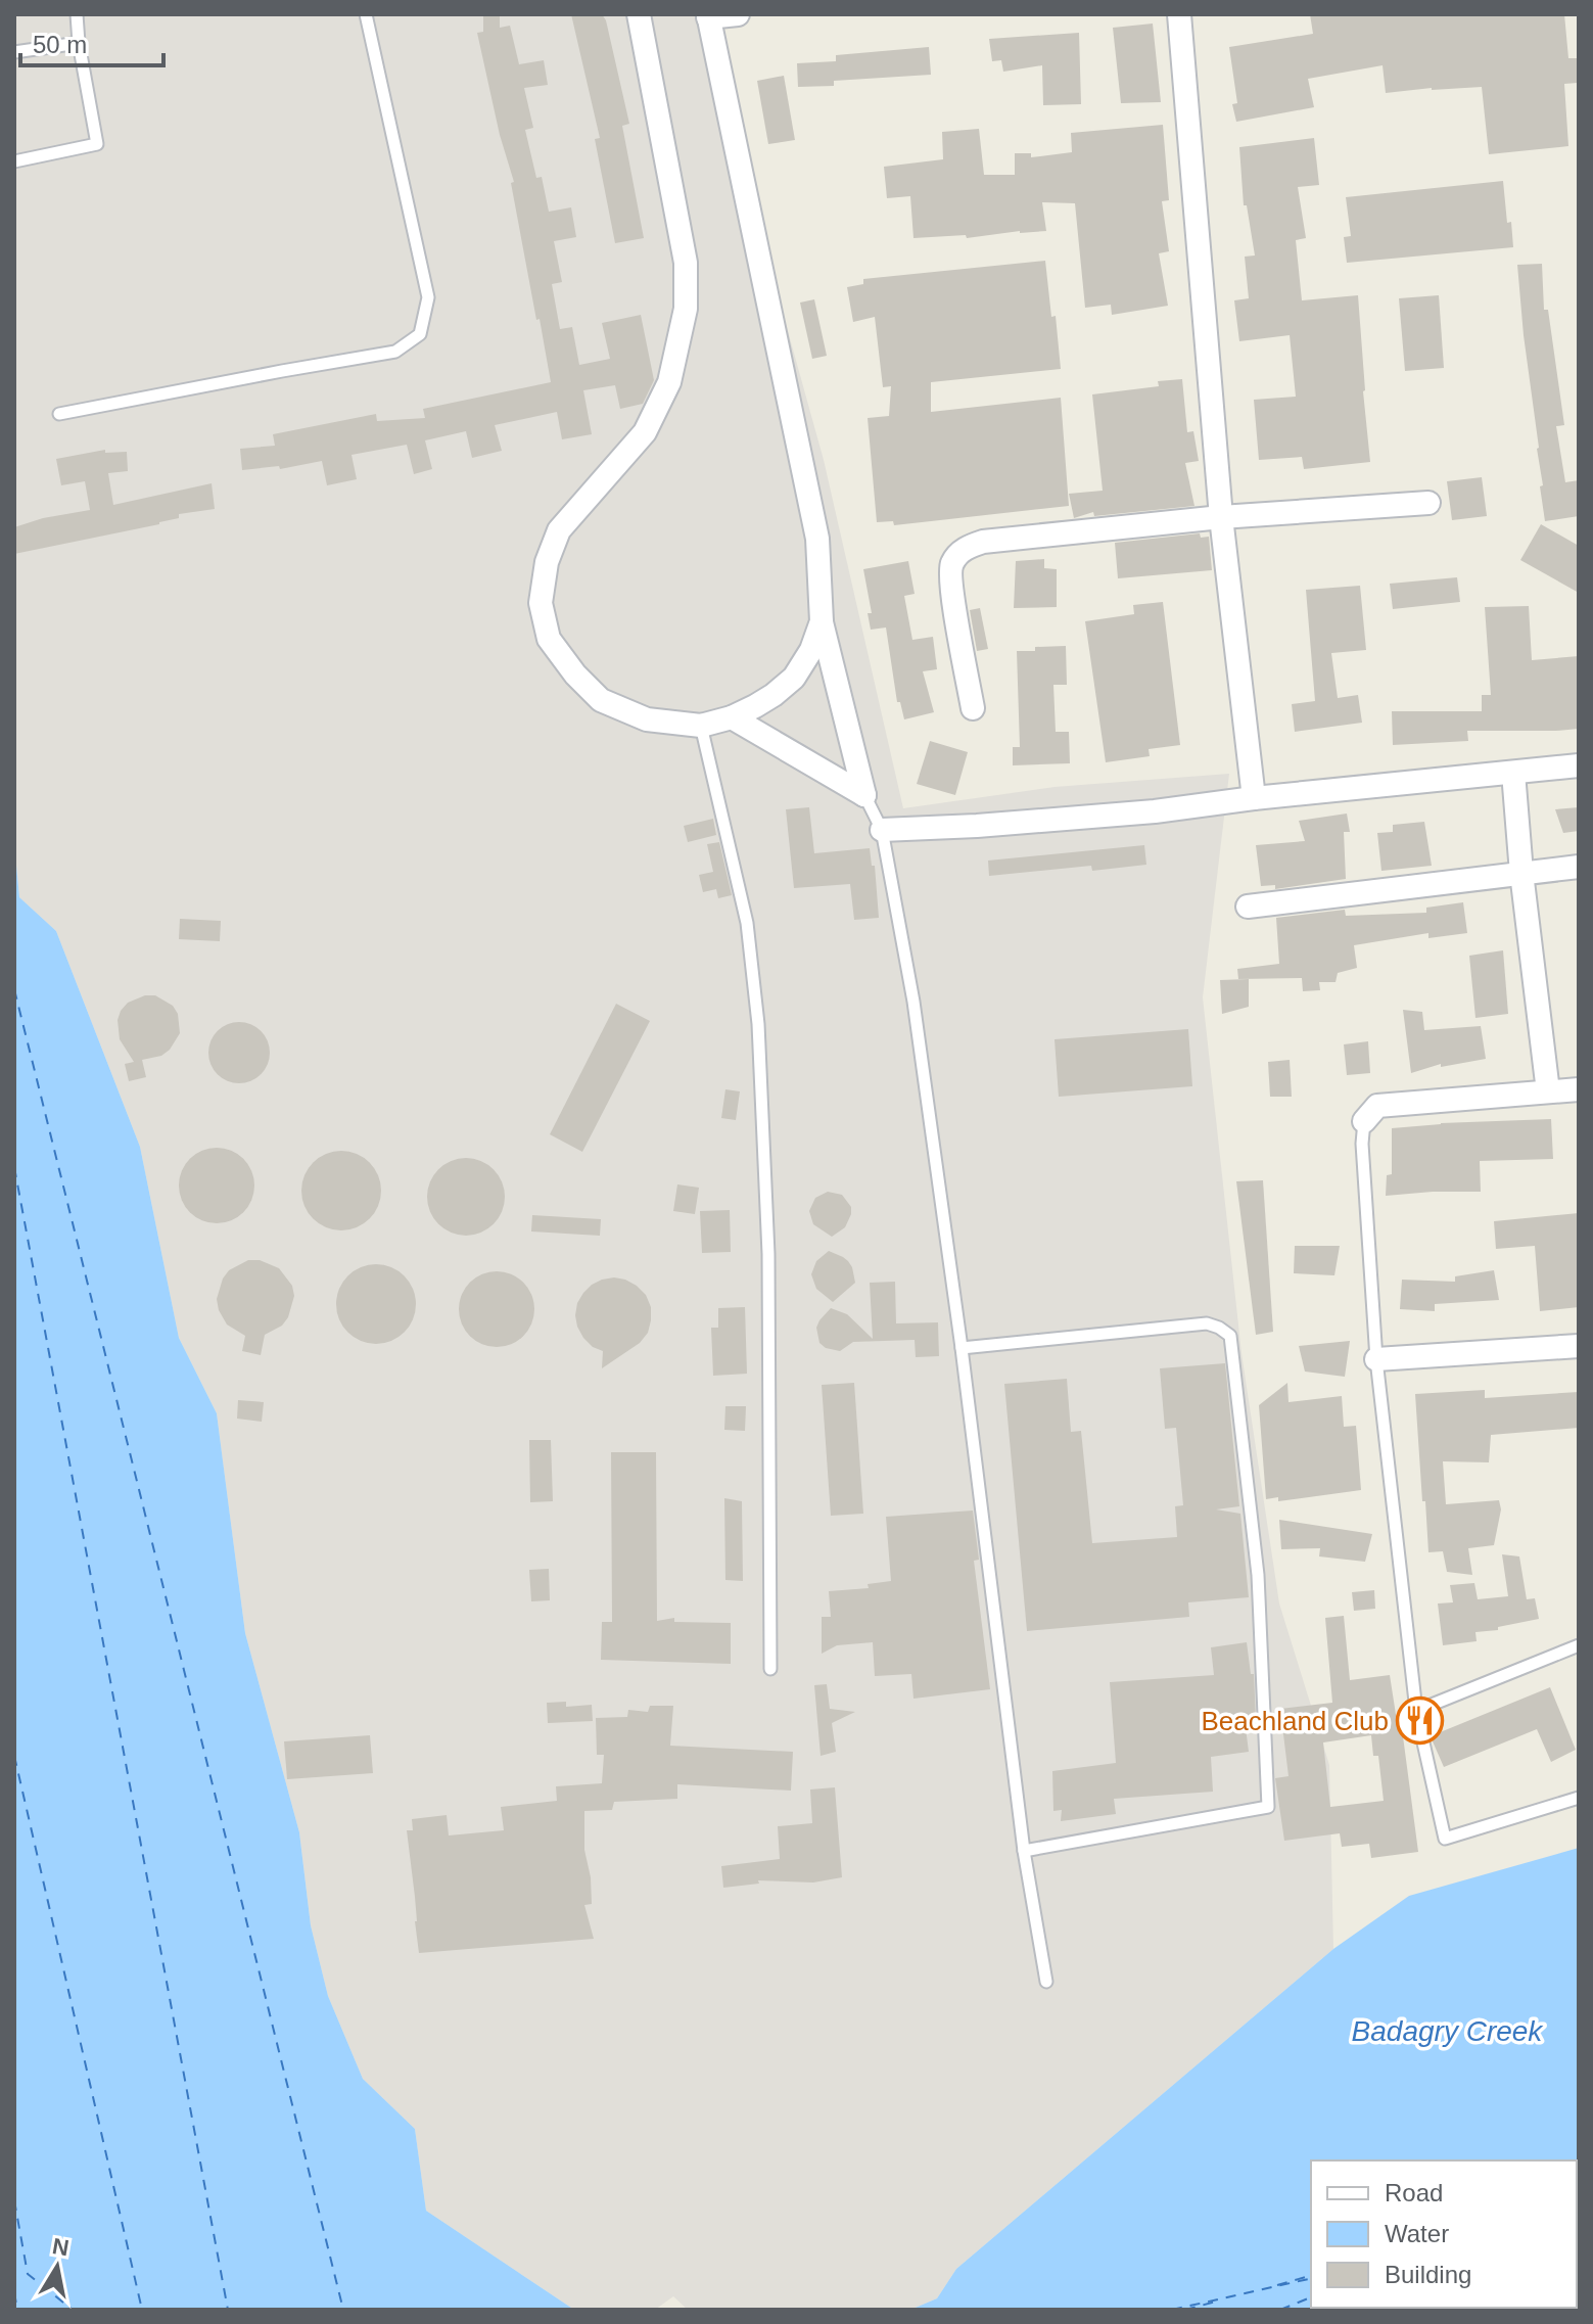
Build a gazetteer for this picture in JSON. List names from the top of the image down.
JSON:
{
  "water": ["Badagry Creek"],
  "places": {
    "restaurant": ["Beachland Club"]
  },
  "legend": ["Road", "Water", "Building"],
  "scale_bar": "50 m",
  "north": "top"
}
